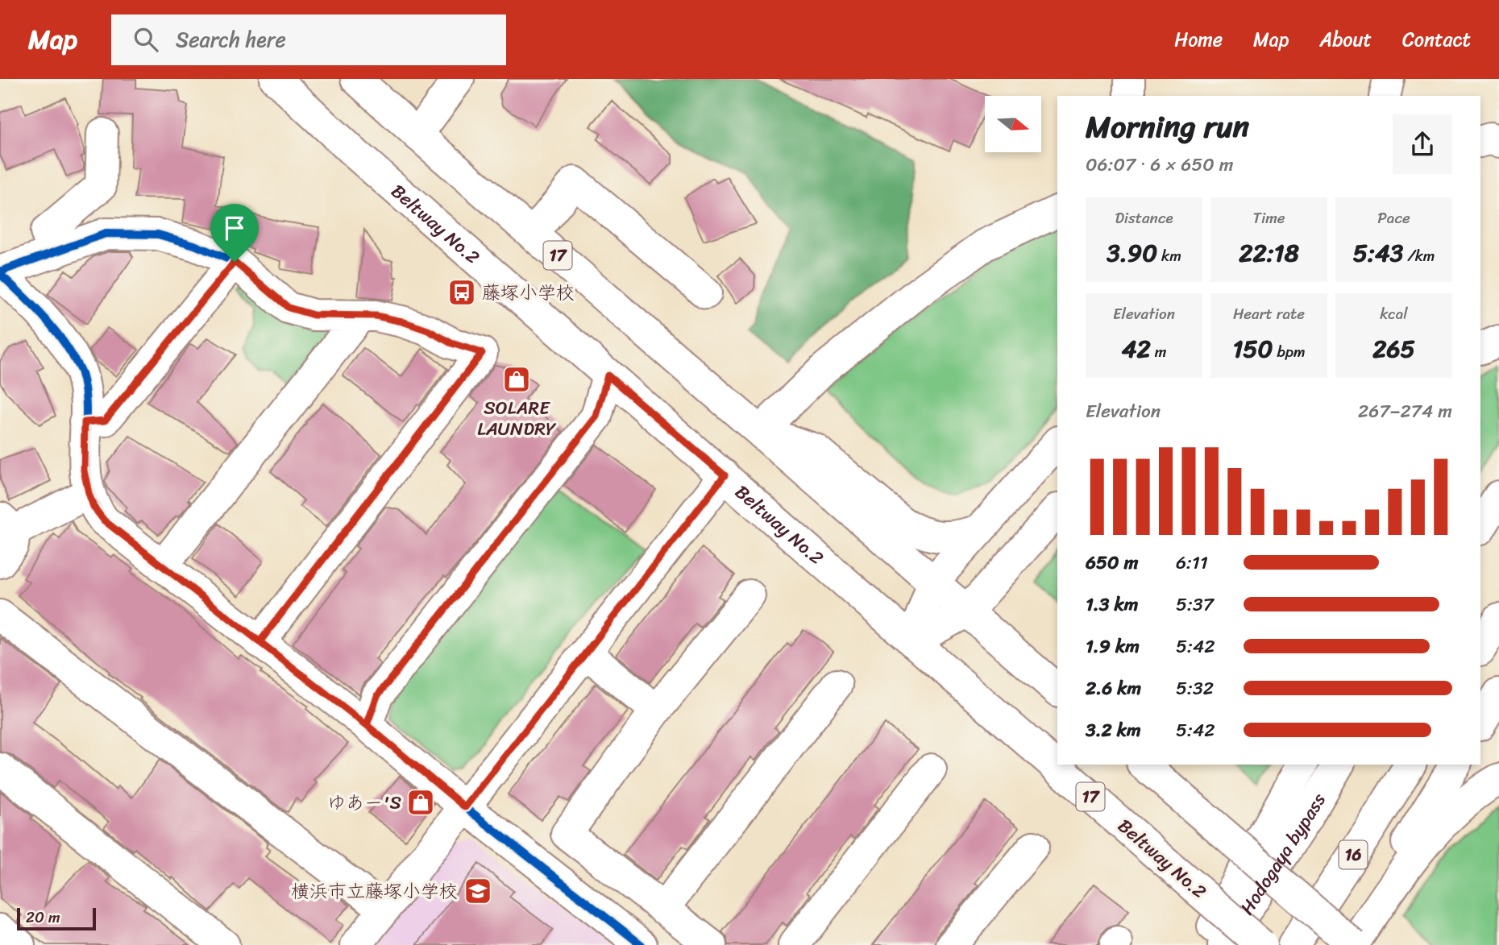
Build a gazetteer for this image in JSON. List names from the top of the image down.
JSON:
{
  "streets": {
    "main road": [
      "Beltway No.2",
      "17",
      "Hodogaya bypass",
      "16"
    ]
  },
  "places": {
    "bus stop": ["藤塚小学校"],
    "shop": ["SOLARE LAUNDRY", "ゆあー'S"],
    "school or university": ["横浜市立藤塚小学校"]
  },
  "scale_bar": "20 m",
  "north": "right",
  "page": {
    "header": "Map",
    "search": "Search here",
    "nav": [
      "Home",
      "Map",
      "About",
      "Contact"
    ],
    "heading": ["Morning run", "06:07 · 6 × 650 m"],
    "stats": [
      ["Distance", "3.90 km"],
      ["Time", "22:18"],
      ["Pace", "5:43 /km"],
      ["Elevation", "42 m"],
      ["Heart rate", "150 bpm"],
      ["kcal", "265"]
    ],
    "chart": ["Elevation", "267–274 m"],
    "list": [
      {
        "name": "650 m",
        "note": "6:11"
      },
      {
        "name": "1.3 km",
        "note": "5:37"
      },
      {
        "name": "1.9 km",
        "note": "5:42"
      },
      {
        "name": "2.6 km",
        "note": "5:32"
      },
      {
        "name": "3.2 km",
        "note": "5:42"
      }
    ],
    "scale": "20 m"
  }
}
